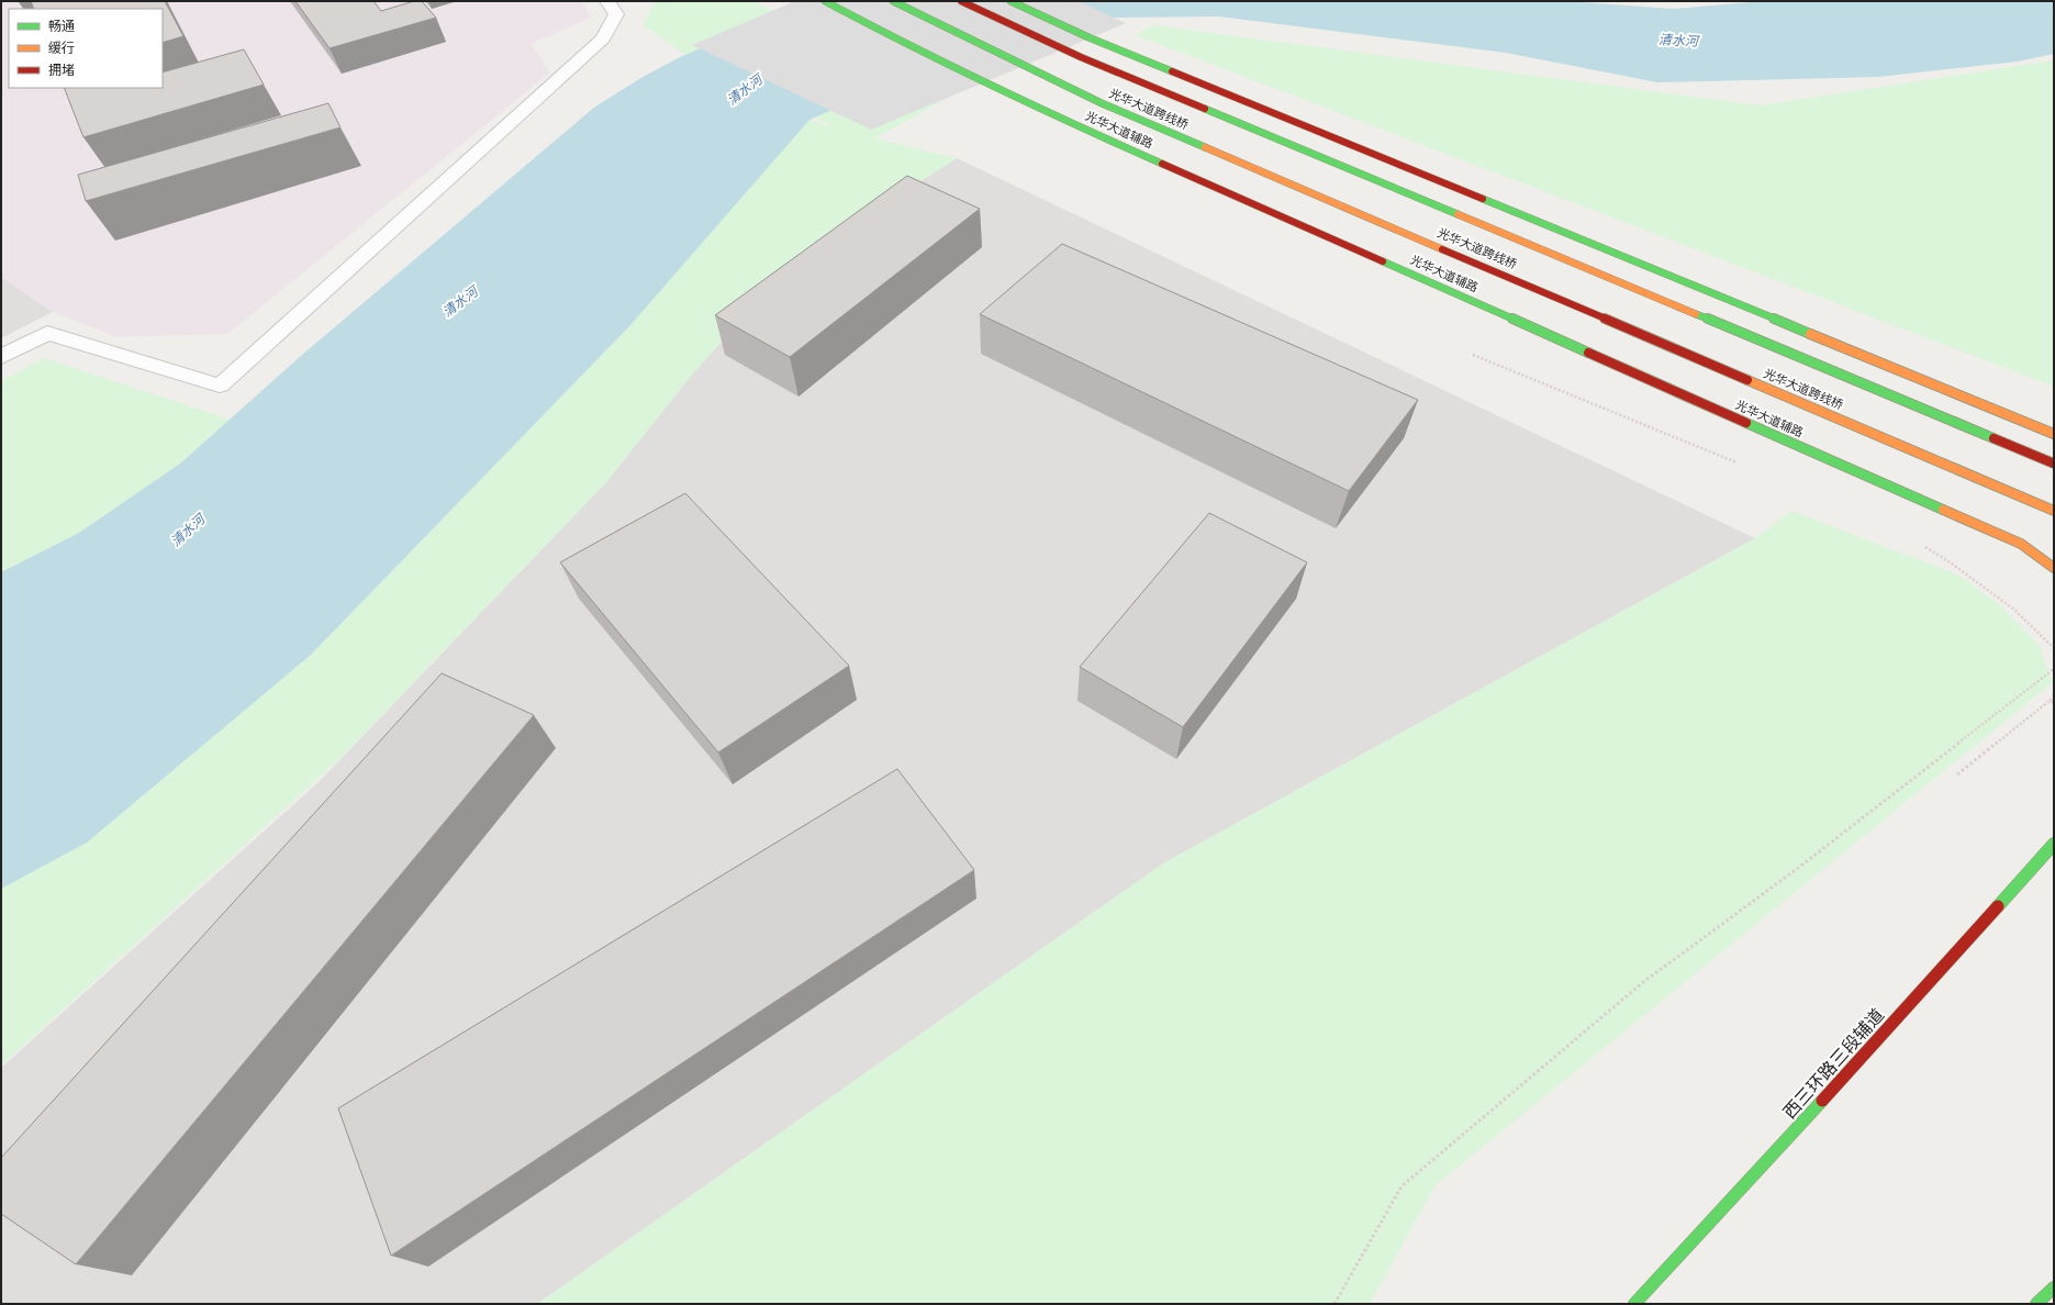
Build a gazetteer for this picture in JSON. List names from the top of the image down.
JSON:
{
  "streets": {
    "main road": ["光华大道跨线桥", "光华大道辅路", "西三环路三段辅道"]
  },
  "water": ["清水河"],
  "legend": ["畅通", "缓行", "拥堵"]
}
